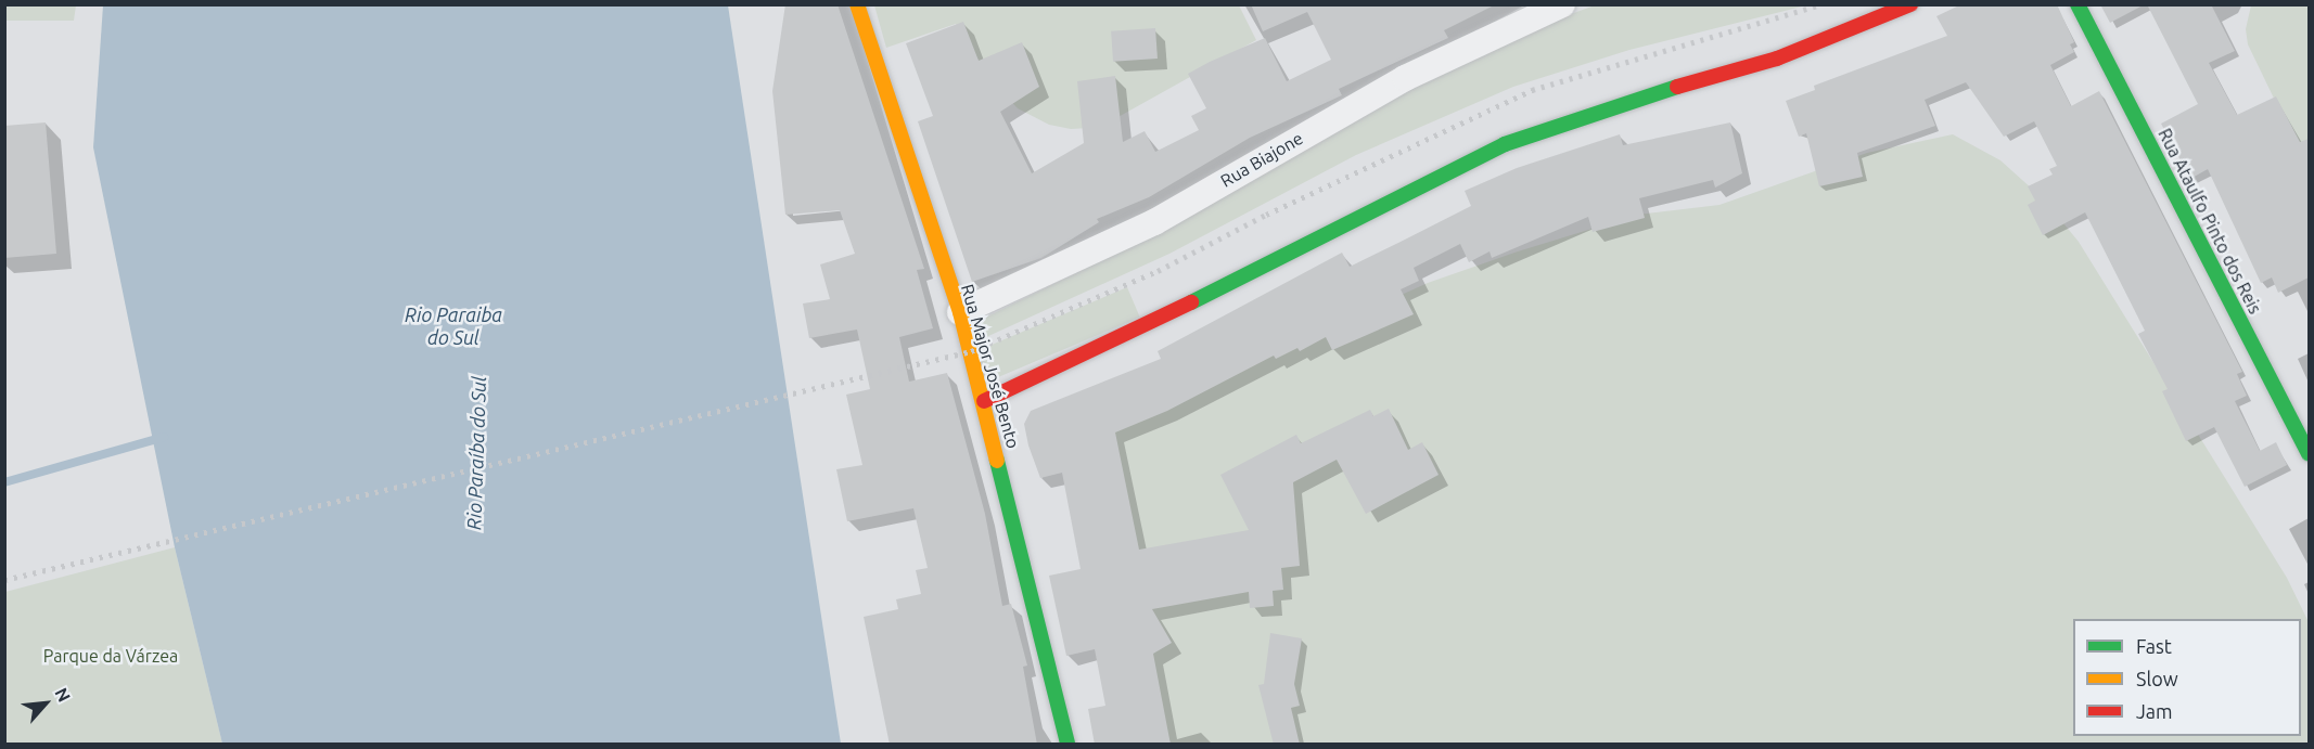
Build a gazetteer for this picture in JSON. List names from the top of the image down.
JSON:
{
  "streets": {
    "street": ["Rua Biajone", "Rua Ataulfo Pinto dos Reis", "Rua Major José Bento"]
  },
  "crossings": [
    ["Rua Biajone", "Rua Major José Bento"]
  ],
  "water": ["Rio Paraiba do Sul", "Rio Paraíba do Sul"],
  "parks": ["Parque da Várzea"],
  "legend": ["Fast", "Slow", "Jam"],
  "north": "top right"
}
